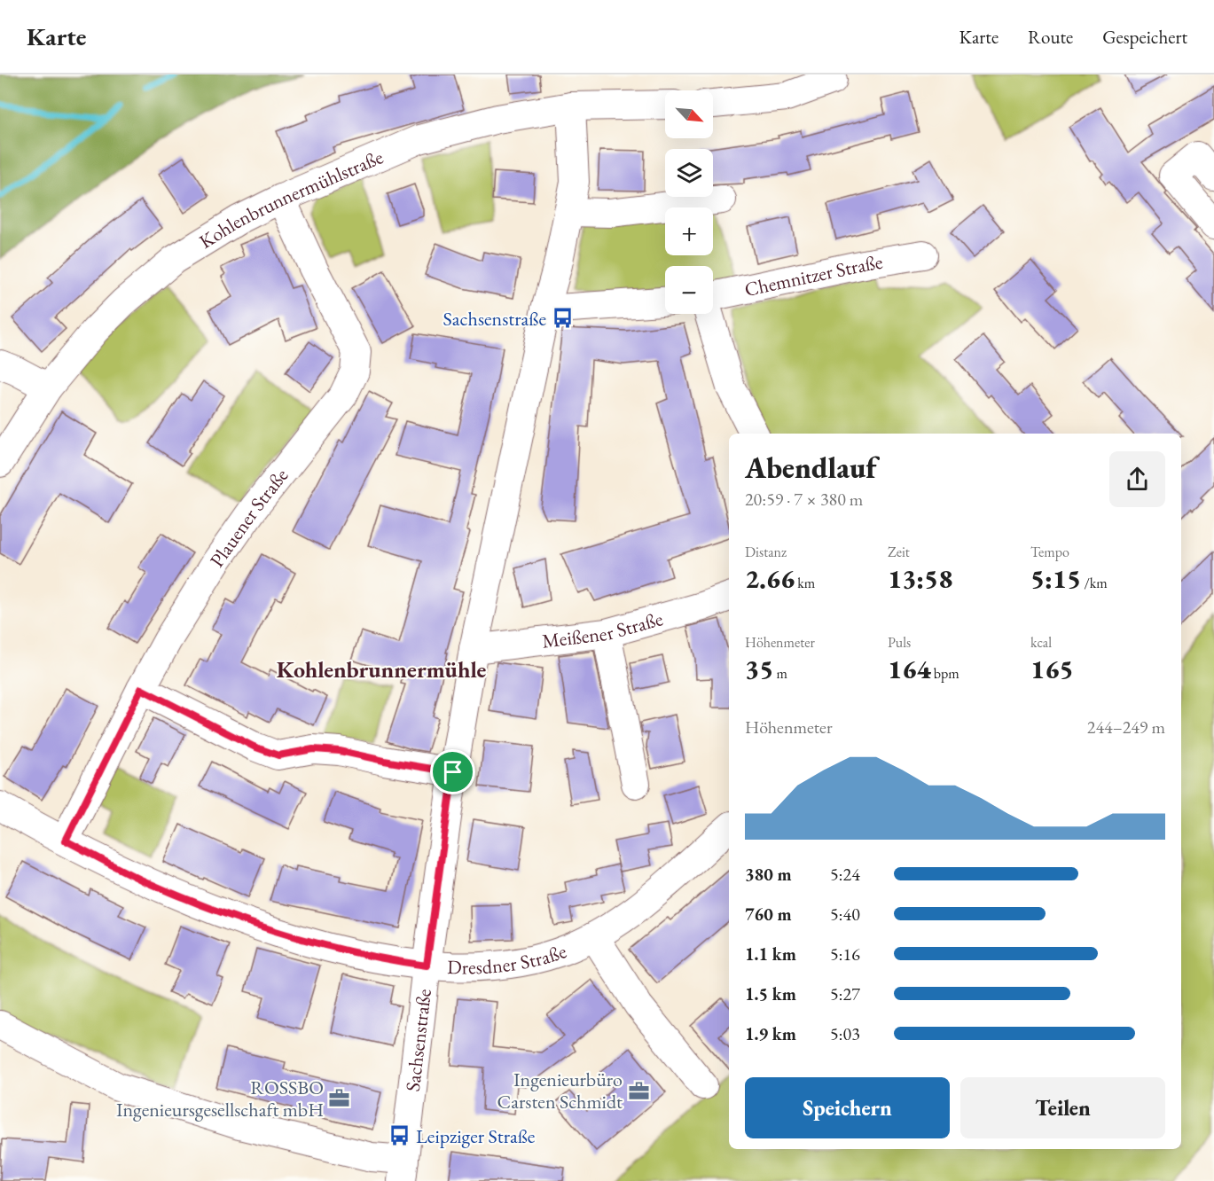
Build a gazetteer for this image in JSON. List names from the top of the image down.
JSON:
{
  "streets": {
    "street": [
      "Kohlenbrunnermühlstraße",
      "Chemnitzer Straße",
      "Plauener Straße",
      "Meißener Straße",
      "Dresdner Straße",
      "Sachsenstraße"
    ]
  },
  "crossings": [
    ["Kohlenbrunnermühlstraße", "Plauener Straße"],
    ["Kohlenbrunnermühlstraße", "Sachsenstraße"],
    ["Plauener Straße", "Dresdner Straße"],
    ["Meißener Straße", "Sachsenstraße"],
    ["Dresdner Straße", "Sachsenstraße"]
  ],
  "districts": ["Kohlenbrunnermühle"],
  "places": {
    "bus stop": ["Sachsenstraße", "Leipziger Straße"],
    "office": ["Ingenieurbüro Carsten Schmidt", "ROSSBO Ingenieursgesellschaft mbH"]
  },
  "north": "bottom right",
  "page": {
    "header": "Karte",
    "nav": ["Karte", "Route", "Gespeichert"],
    "map_buttons": ["+", "−"],
    "heading": ["Abendlauf", "20:59 · 7 × 380 m"],
    "stats": [
      ["Distanz", "2.66 km"],
      ["Zeit", "13:58"],
      ["Tempo", "5:15 /km"],
      ["Höhenmeter", "35 m"],
      ["Puls", "164 bpm"],
      ["kcal", "165"]
    ],
    "chart": ["Höhenmeter", "244–249 m"],
    "list": [
      {
        "name": "380 m",
        "note": "5:24"
      },
      {
        "name": "760 m",
        "note": "5:40"
      },
      {
        "name": "1.1 km",
        "note": "5:16"
      },
      {
        "name": "1.5 km",
        "note": "5:27"
      },
      {
        "name": "1.9 km",
        "note": "5:03"
      }
    ],
    "buttons": ["Speichern", "Teilen"]
  }
}
